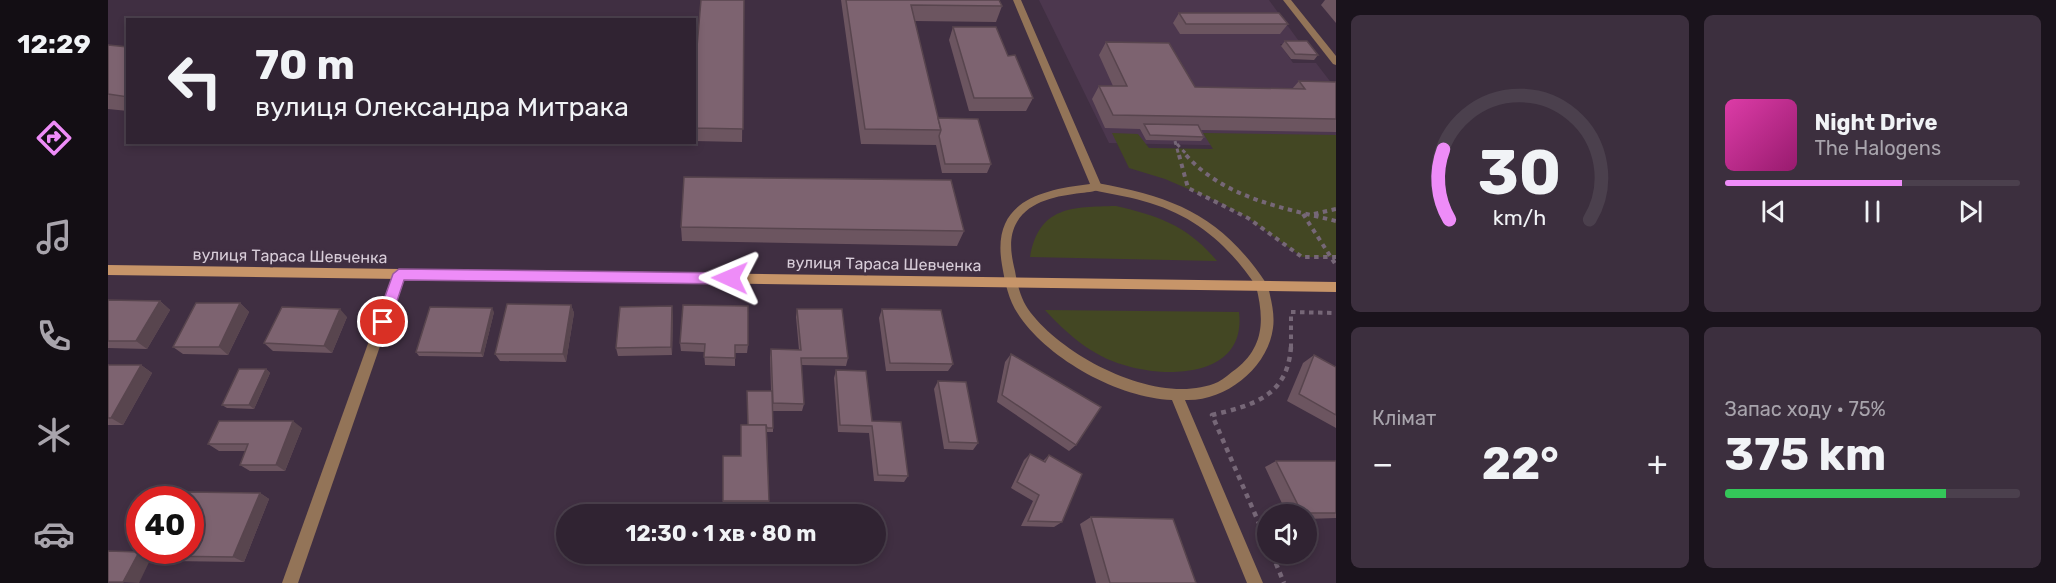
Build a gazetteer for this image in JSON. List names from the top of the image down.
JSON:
{
  "streets": {
    "street": ["вулиця Тараса Шевченка"]
  },
  "page": {
    "tabs": "12:29",
    "turn": ["70 m", "вулиця Олександра Митрака"],
    "song": ["Night Drive", "The Halogens"],
    "tile": [
      "Клімат",
      ["Запас ходу · 75%", "375 km"]
    ],
    "heat": ["−", "22°", "+"],
    "limit": "40",
    "trip": "12:30 · 1 хв · 80 m",
    "gauge": ["30", "km/h"]
  }
}
